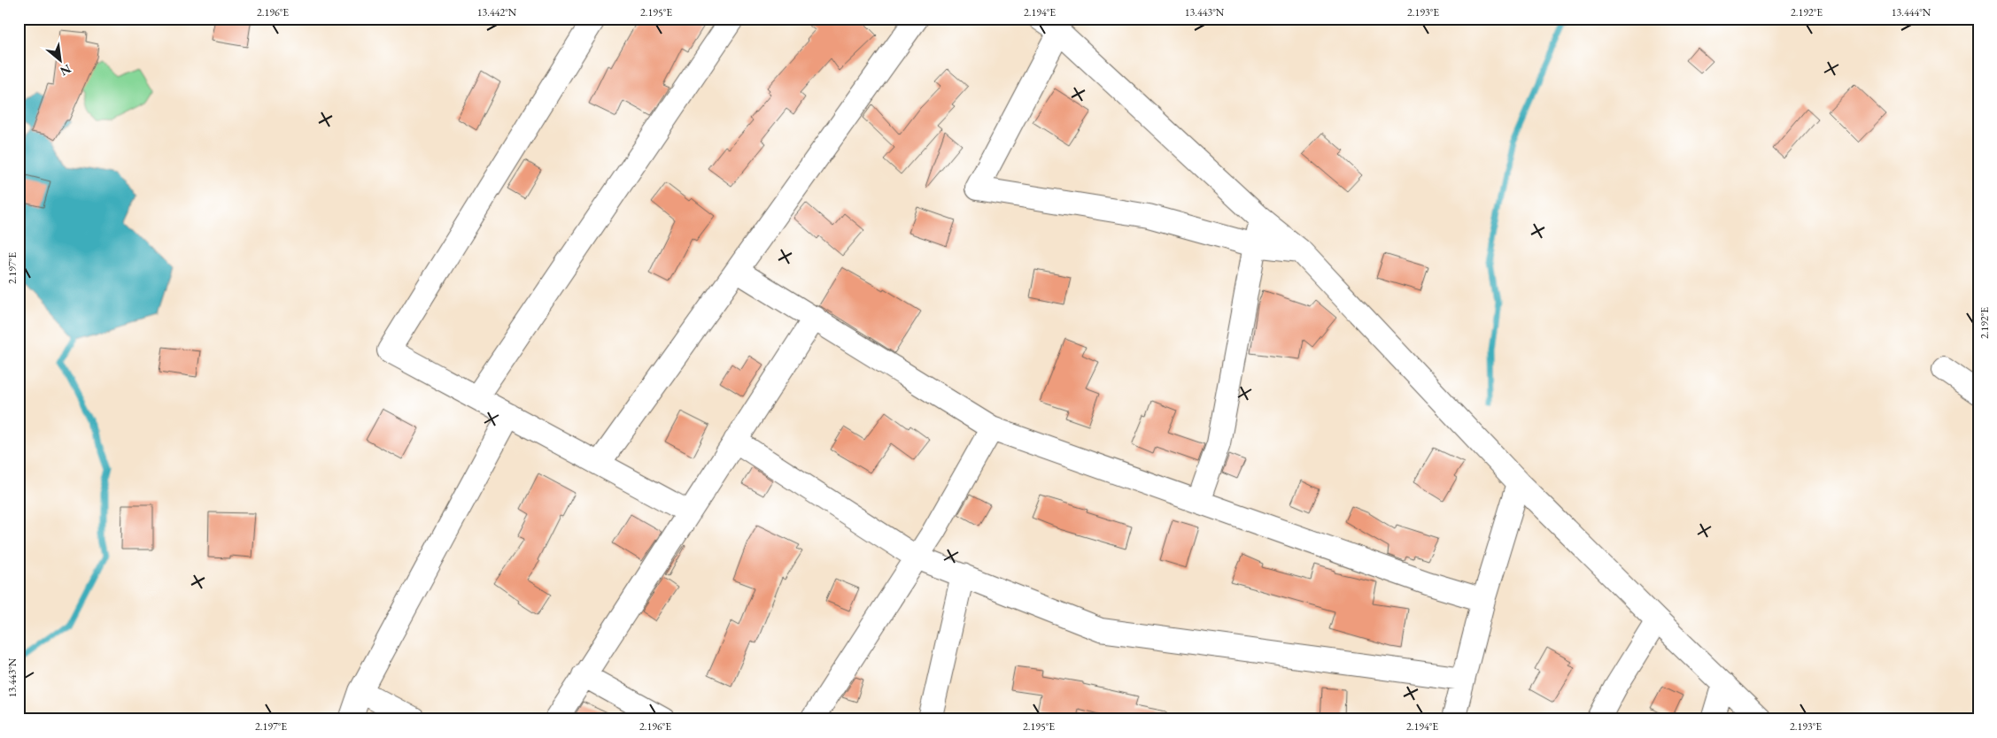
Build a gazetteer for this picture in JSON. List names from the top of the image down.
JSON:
{
  "north": "bottom right",
  "coordinates": [
    "2.196°E",
    "13.442°N",
    "2.195°E",
    "2.194°E",
    "13.443°N",
    "2.193°E",
    "2.192°E",
    "13.444°N",
    "2.197°E"
  ]
}
